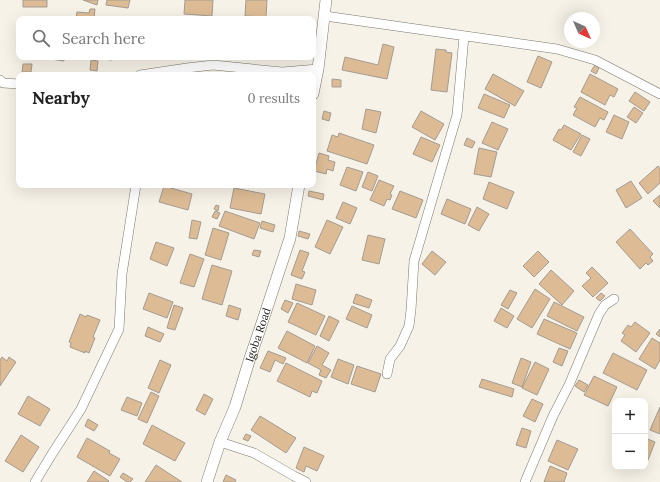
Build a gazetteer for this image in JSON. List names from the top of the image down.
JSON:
{
  "streets": {
    "street": ["Igoba Road"]
  },
  "north": "bottom right",
  "page": {
    "search": "Search here",
    "heading": ["Nearby", "0 results"],
    "map_buttons": ["+", "−"]
  }
}
